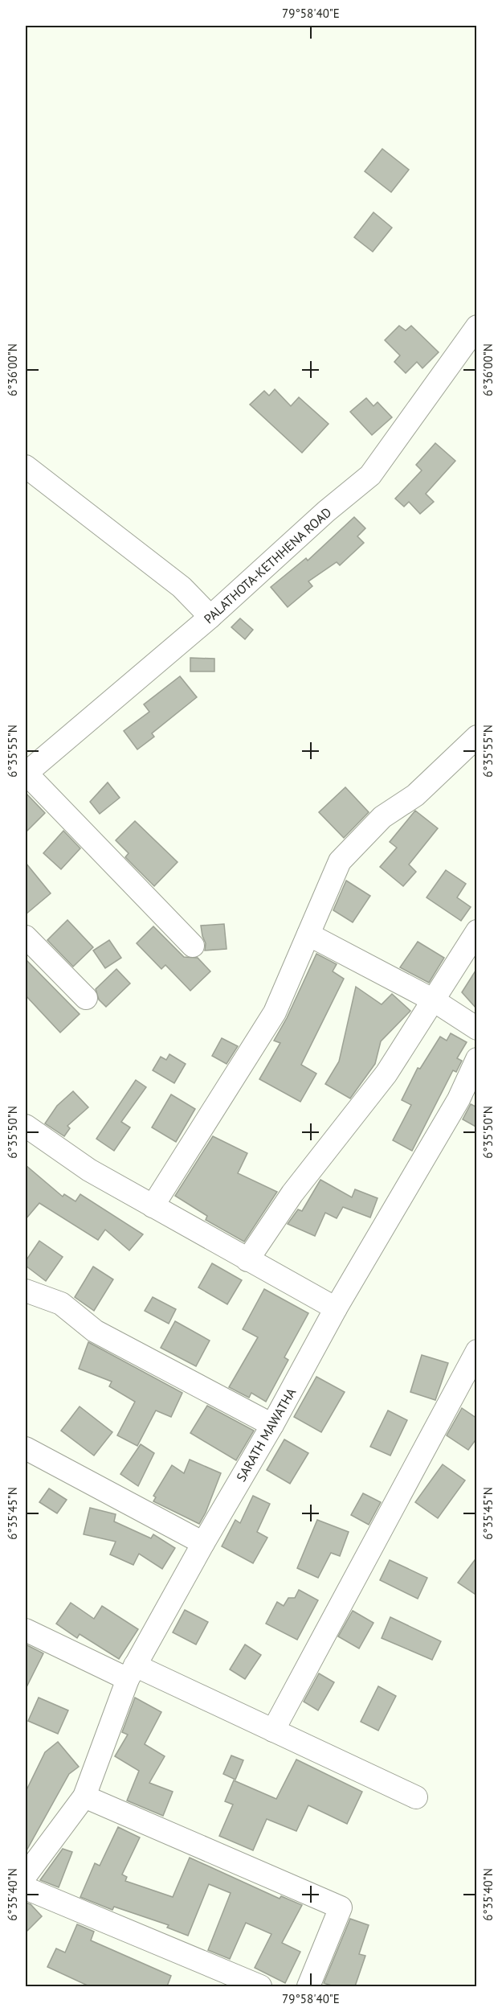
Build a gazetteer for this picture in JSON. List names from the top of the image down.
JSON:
{
  "streets": {
    "street": ["PALATHOTA-KETHHENA ROAD", "SARATH MAWATHA"]
  },
  "coordinates": [
    "79°58'40\"E",
    "6°36'00\"N",
    "6°35'55\"N",
    "6°35'50\"N",
    "6°35'45\"N",
    "6°35'40\"N"
  ]
}
